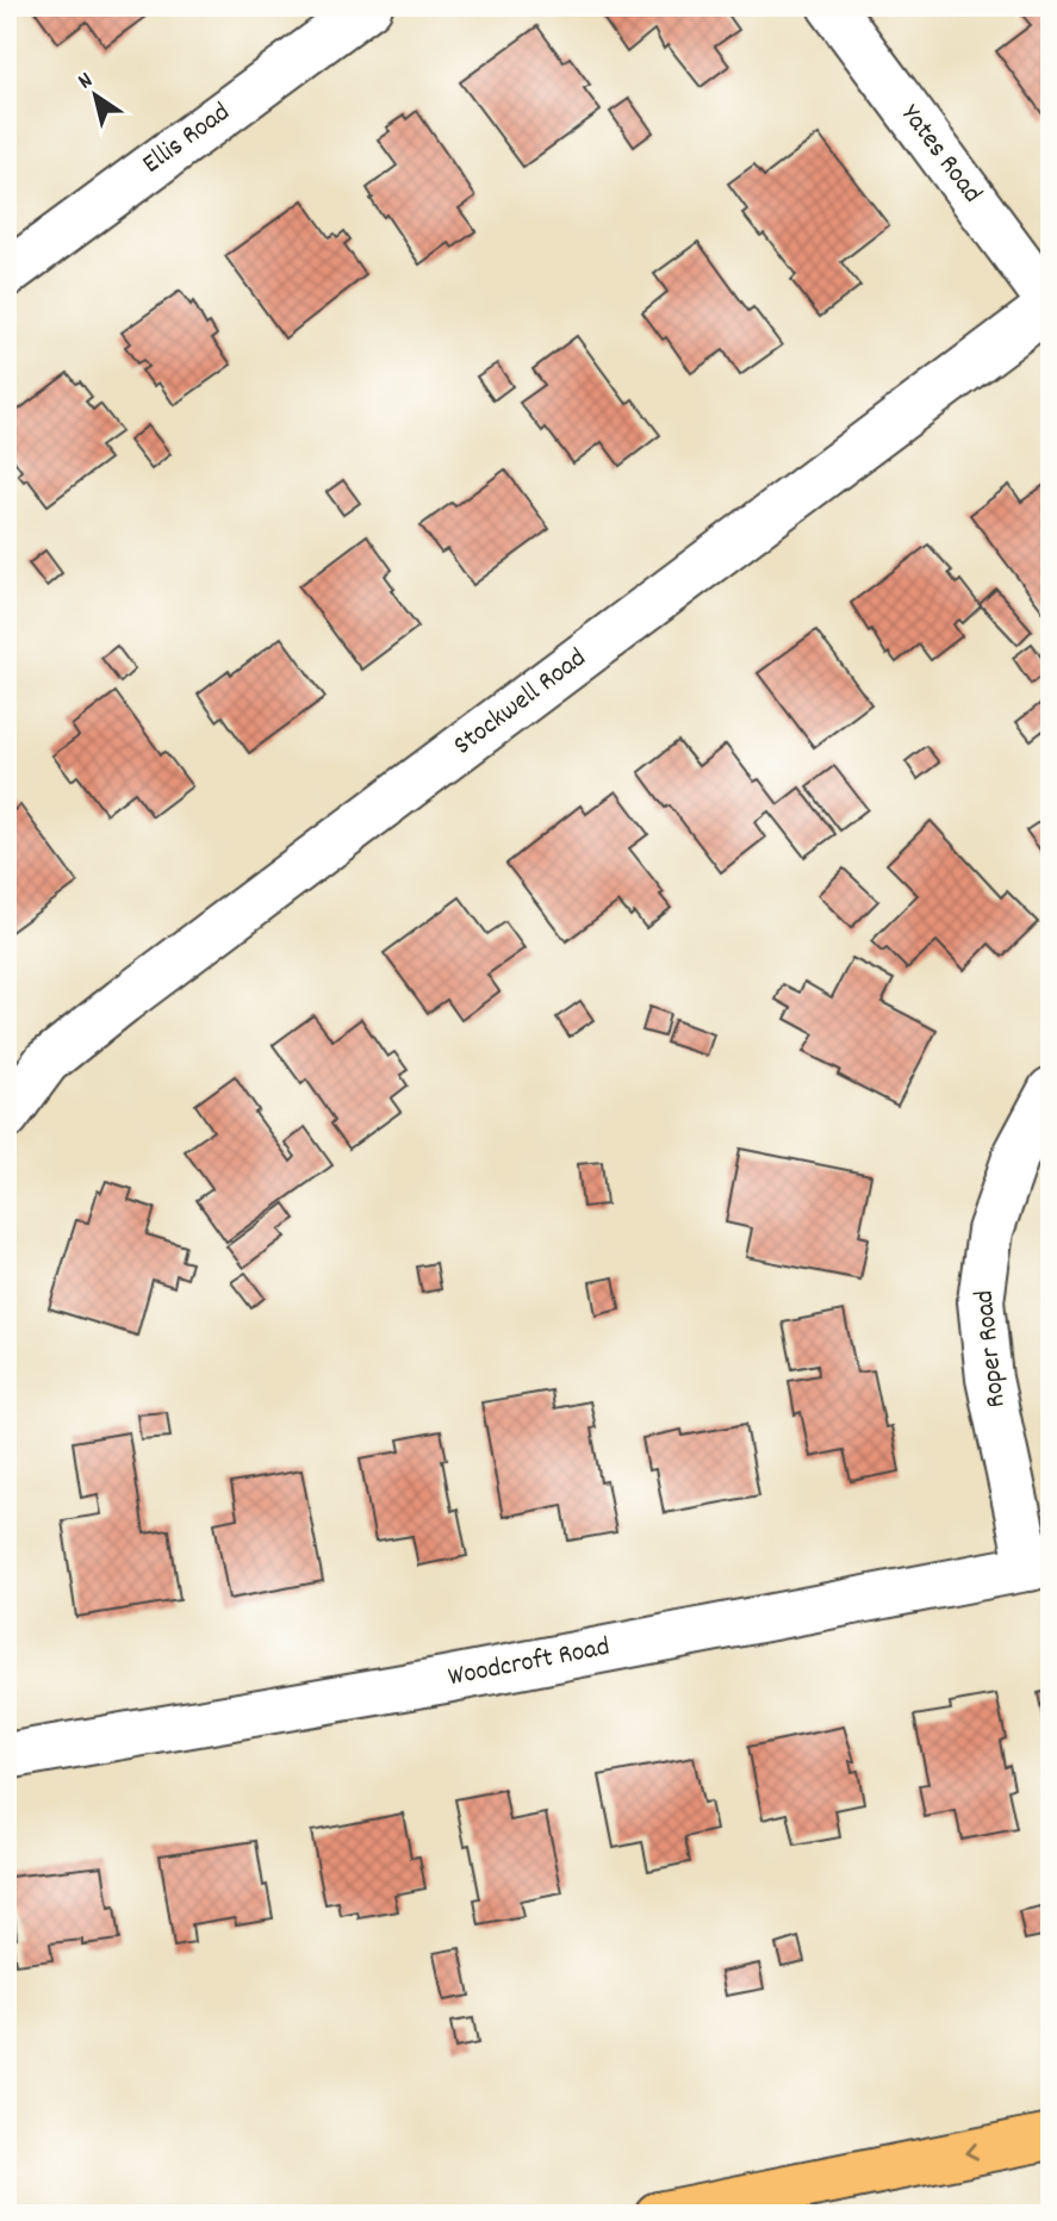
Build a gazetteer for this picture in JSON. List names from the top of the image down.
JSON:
{
  "streets": {
    "street": [
      "Ellis Road",
      "Yates Road",
      "Stockwell Road",
      "Roper Road",
      "Woodcroft Road"
    ]
  },
  "crossings": [
    ["Yates Road", "Stockwell Road"],
    ["Roper Road", "Woodcroft Road"]
  ],
  "north": "top left"
}
